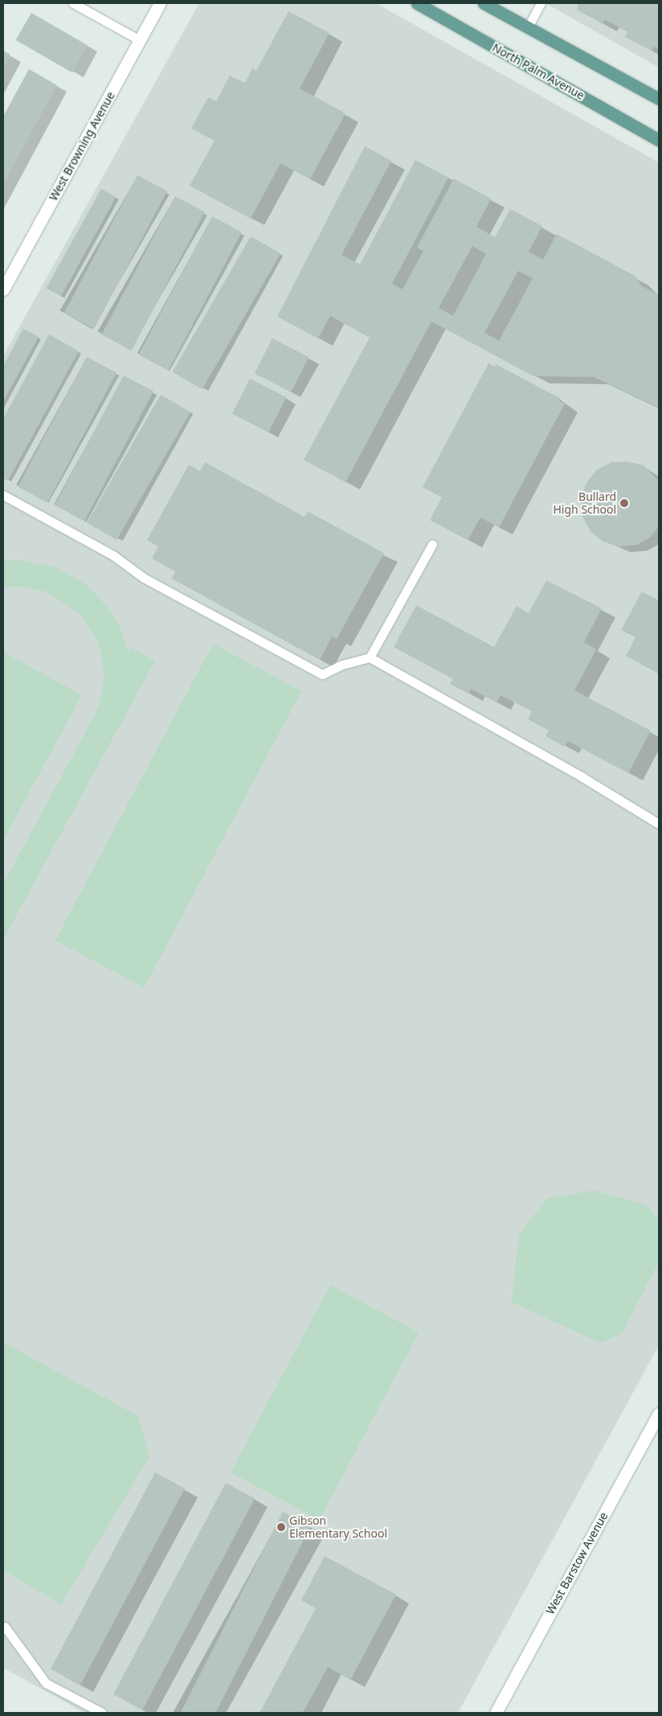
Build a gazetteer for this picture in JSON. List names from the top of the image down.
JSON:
{
  "streets": {
    "main road": ["North Palm Avenue"],
    "street": ["West Browning Avenue", "West Barstow Avenue"]
  },
  "places": ["Bullard High School", "Gibson Elementary School"]
}
